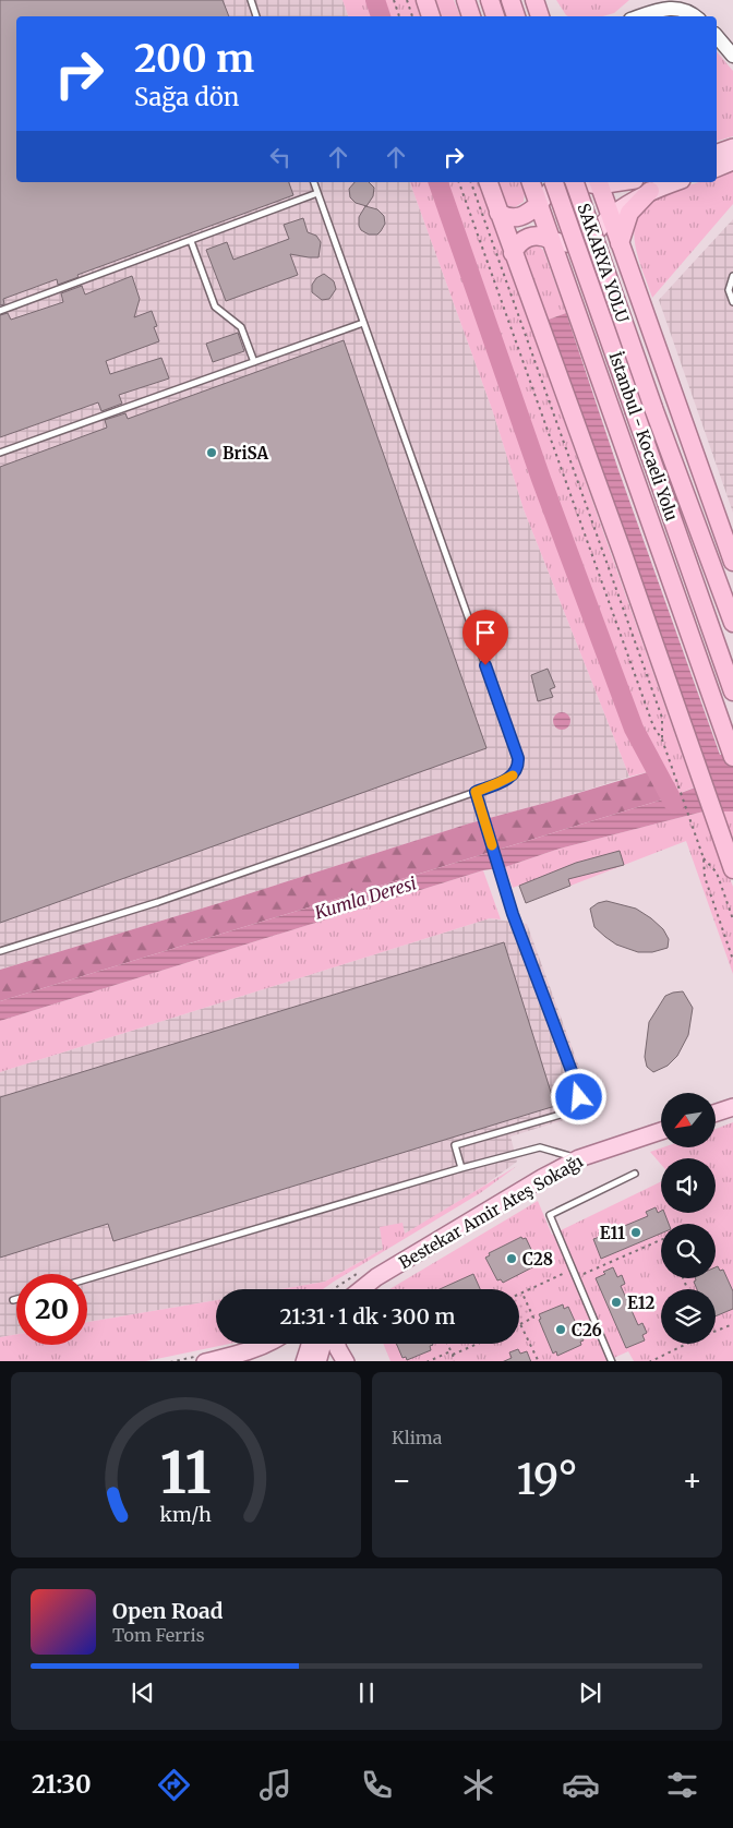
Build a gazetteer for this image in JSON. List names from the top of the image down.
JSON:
{
  "streets": {
    "highway": ["SAKARYA YOLU", "İstanbul - Kocaeli Yolu"],
    "main road": ["Bestekar Amir Ateş Sokağı"]
  },
  "water": ["Kumla Deresi"],
  "places": [
    "BriSA",
    "E11",
    "C28",
    "E12",
    "C26"
  ],
  "north": "bottom left",
  "page": {
    "turn": ["200 m", "Sağa dön"],
    "limit": "20",
    "trip": "21:31 · 1 dk · 300 m",
    "tile": "Klima",
    "heat": ["−", "19°", "+"],
    "song": ["Open Road", "Tom Ferris"],
    "tabs": "21:30",
    "gauge": ["11", "km/h"]
  }
}
